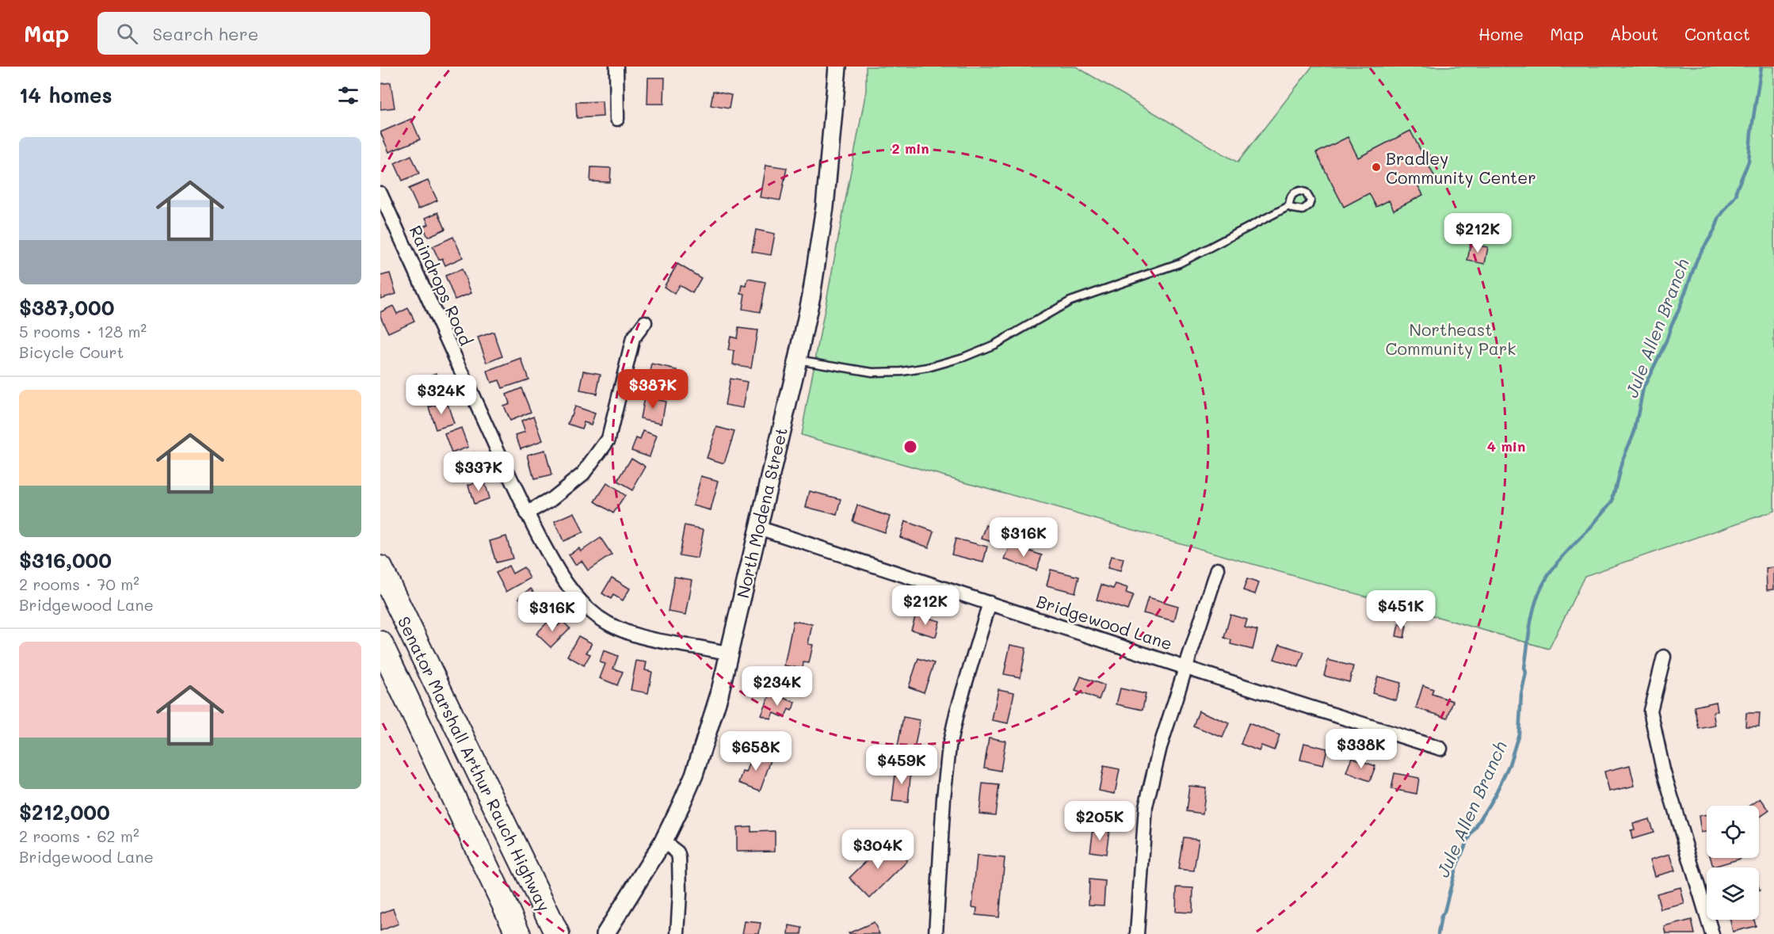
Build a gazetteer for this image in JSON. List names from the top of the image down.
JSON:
{
  "streets": {
    "highway": ["Senator Marshall Arthur Rauch Highway"],
    "street": ["Raindrops Road", "North Modena Street", "Bridgewood Lane"]
  },
  "crossings": [
    ["Raindrops Road", "North Modena Street"],
    ["North Modena Street", "Bridgewood Lane"]
  ],
  "water": ["Jule Allen Branch"],
  "parks": ["Northeast Community Park"],
  "places": ["Bradley Community Center"],
  "page": {
    "header": "Map",
    "search": "Search here",
    "nav": [
      "Home",
      "Map",
      "About",
      "Contact"
    ],
    "heading": "14 homes",
    "list": [
      {
        "name": "$387,000",
        "note": "5 rooms · 128 m² · Bicycle Court"
      },
      {
        "name": "$316,000",
        "note": "2 rooms · 70 m² · Bridgewood Lane"
      },
      {
        "name": "$212,000",
        "note": "2 rooms · 62 m² · Bridgewood Lane"
      }
    ],
    "price": [
      "$212K",
      "$387K",
      "$324K",
      "$337K",
      "$316K",
      "$212K",
      "$451K",
      "$316K",
      "$234K",
      "$338K",
      "$658K",
      "$459K",
      "$205K",
      "$304K"
    ]
  },
  "rings": ["2 min", "4 min"]
}
